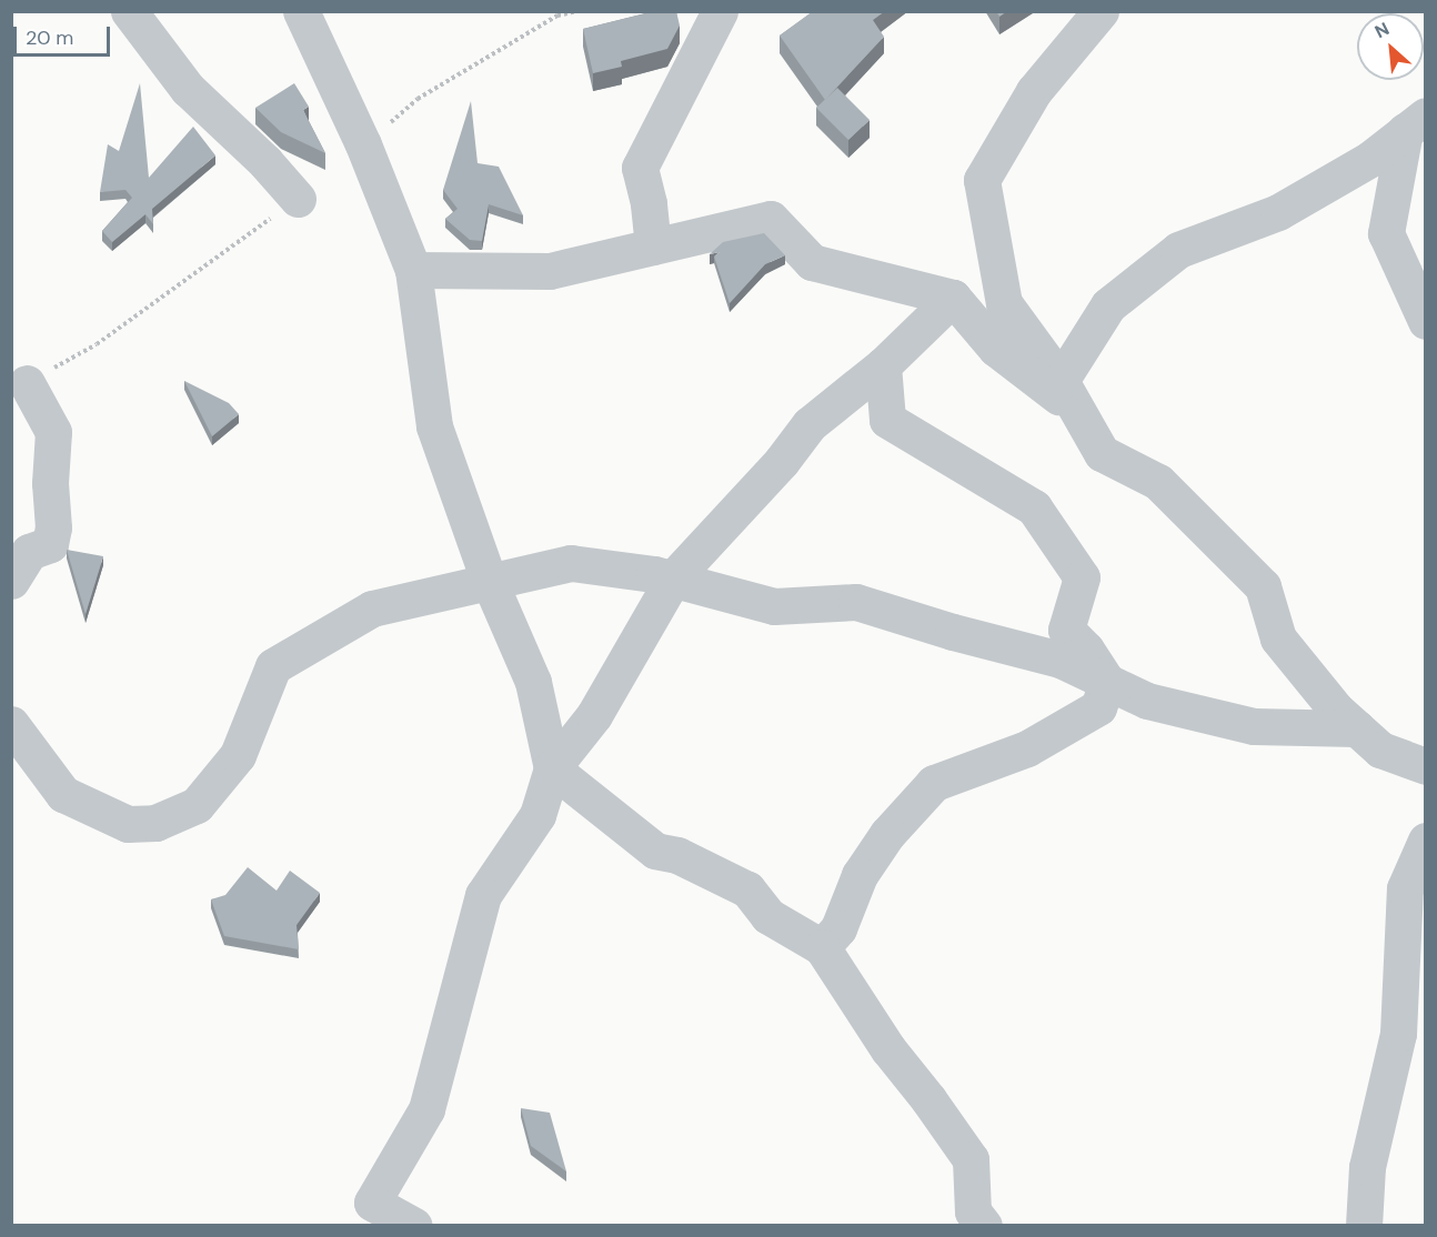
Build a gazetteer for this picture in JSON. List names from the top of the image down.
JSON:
{
  "scale_bar": "20 m",
  "north": "top left"
}
